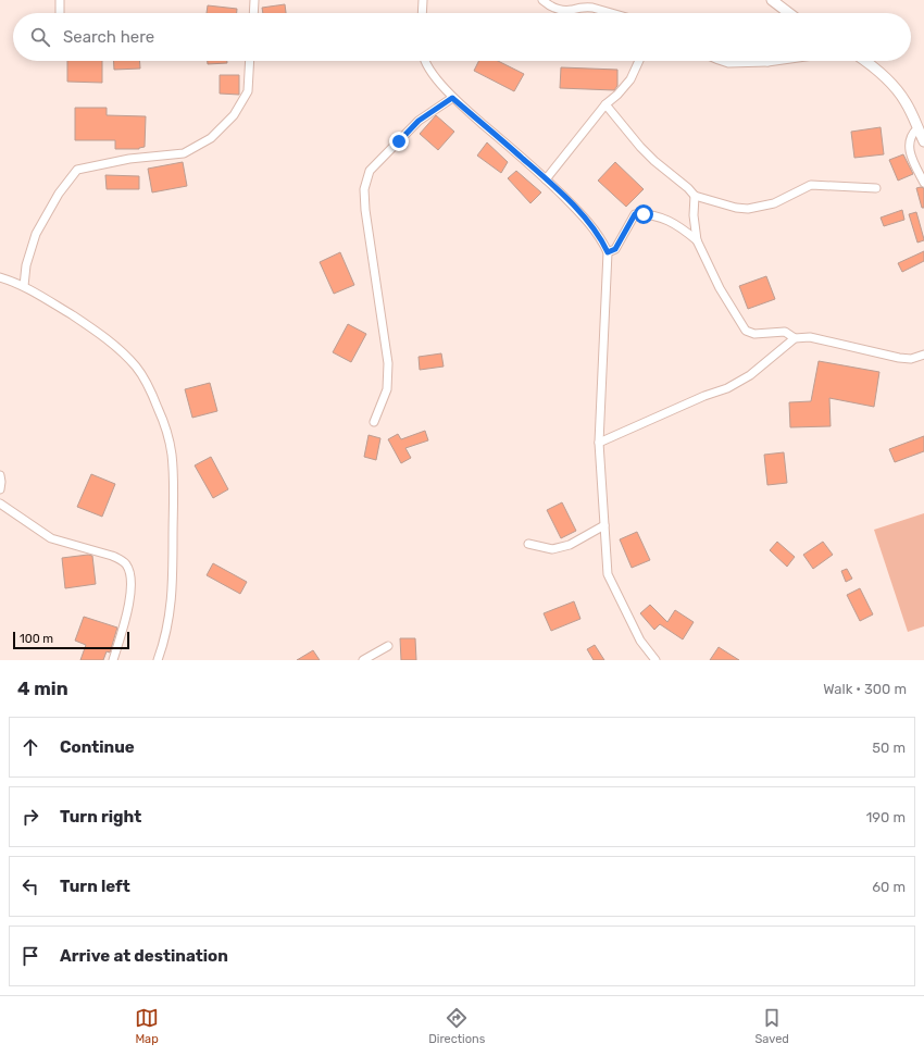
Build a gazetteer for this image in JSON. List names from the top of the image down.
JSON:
{
  "scale_bar": "100 m",
  "page": {
    "search": "Search here",
    "scale": "100 m",
    "heading": ["4 min", "Walk · 300 m"],
    "list": [
      ["Continue", "50 m"],
      ["Turn right", "190 m"],
      ["Turn left", "60 m"],
      "Arrive at destination"
    ],
    "nav": ["Map", "Directions", "Saved"]
  }
}
